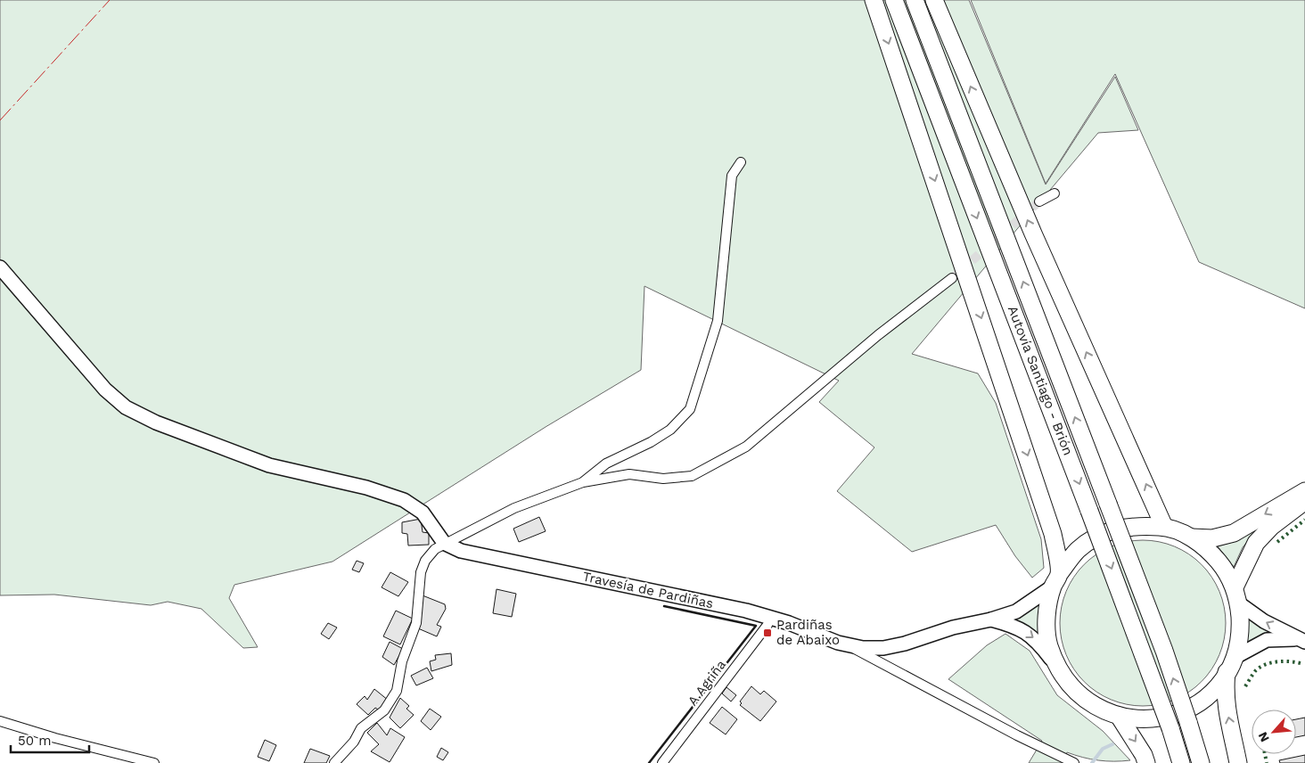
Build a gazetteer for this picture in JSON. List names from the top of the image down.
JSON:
{
  "streets": {
    "highway": ["Autovía Santiago - Brión"],
    "street": ["Travesía de Pardiñas", "A Agriña"]
  },
  "crossings": [
    ["Travesía de Pardiñas", "A Agriña"]
  ],
  "places": {
    "transit": ["Pardiñas de Abaixo"]
  },
  "scale_bar": "50 m",
  "north": "bottom left"
}
